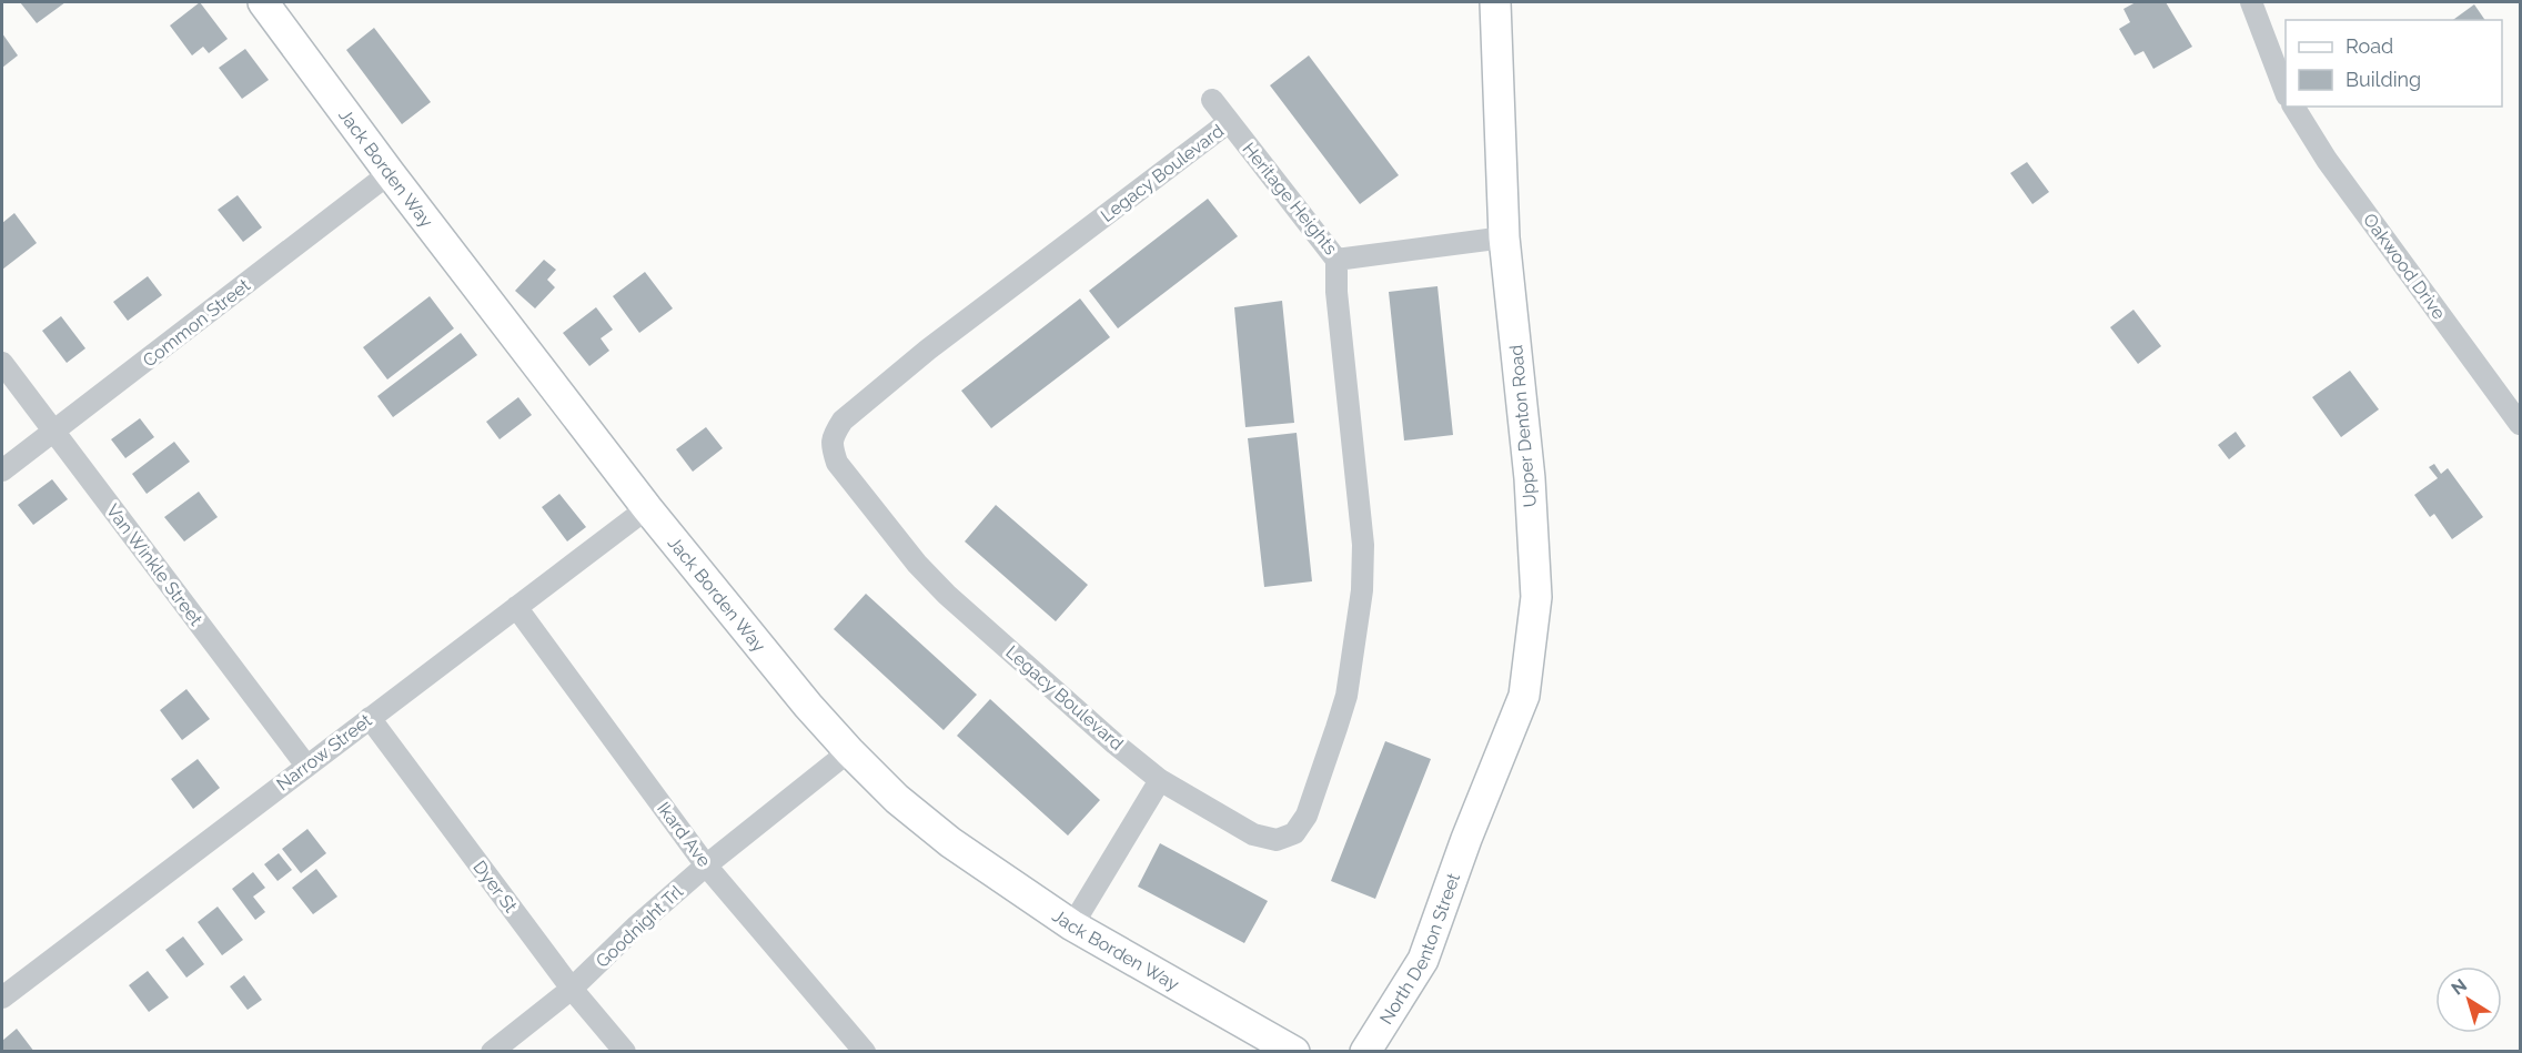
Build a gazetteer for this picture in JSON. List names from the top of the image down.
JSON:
{
  "streets": {
    "street": [
      "Jack Borden Way",
      "Legacy Boulevard",
      "Heritage Heights",
      "Oakwood Drive",
      "Common Street",
      "Upper Denton Road",
      "Van Winkle Street",
      "Narrow Street",
      "Ikard Ave",
      "Dyer St",
      "Goodnight Trl",
      "North Denton Street"
    ]
  },
  "crossings": [
    ["Jack Borden Way", "Common Street"],
    ["Jack Borden Way", "Narrow Street"],
    ["Jack Borden Way", "Goodnight Trl"],
    ["Legacy Boulevard", "Heritage Heights"],
    ["Heritage Heights", "Upper Denton Road"],
    ["Common Street", "Van Winkle Street"],
    ["Upper Denton Road", "North Denton Street"],
    ["Van Winkle Street", "Narrow Street"],
    ["Narrow Street", "Ikard Ave"],
    ["Narrow Street", "Dyer St"],
    ["Ikard Ave", "Goodnight Trl"],
    ["Dyer St", "Goodnight Trl"]
  ],
  "legend": ["Road", "Building"],
  "north": "top left"
}
